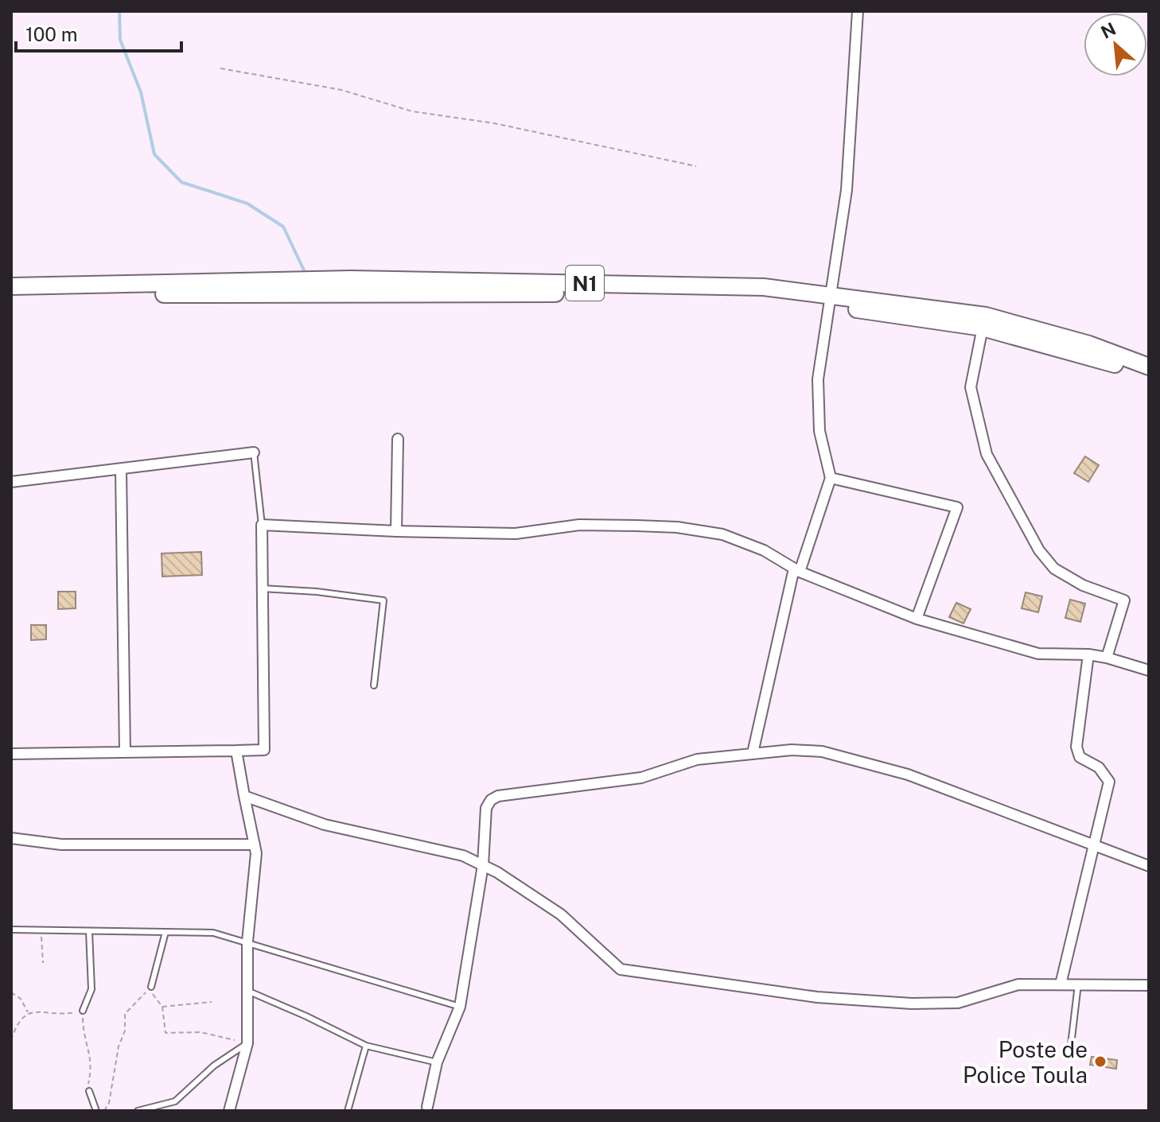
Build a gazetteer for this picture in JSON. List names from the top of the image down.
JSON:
{
  "streets": {
    "main road": ["N1"]
  },
  "places": ["Poste de Police Toula"],
  "scale_bar": "100 m",
  "north": "top left"
}
